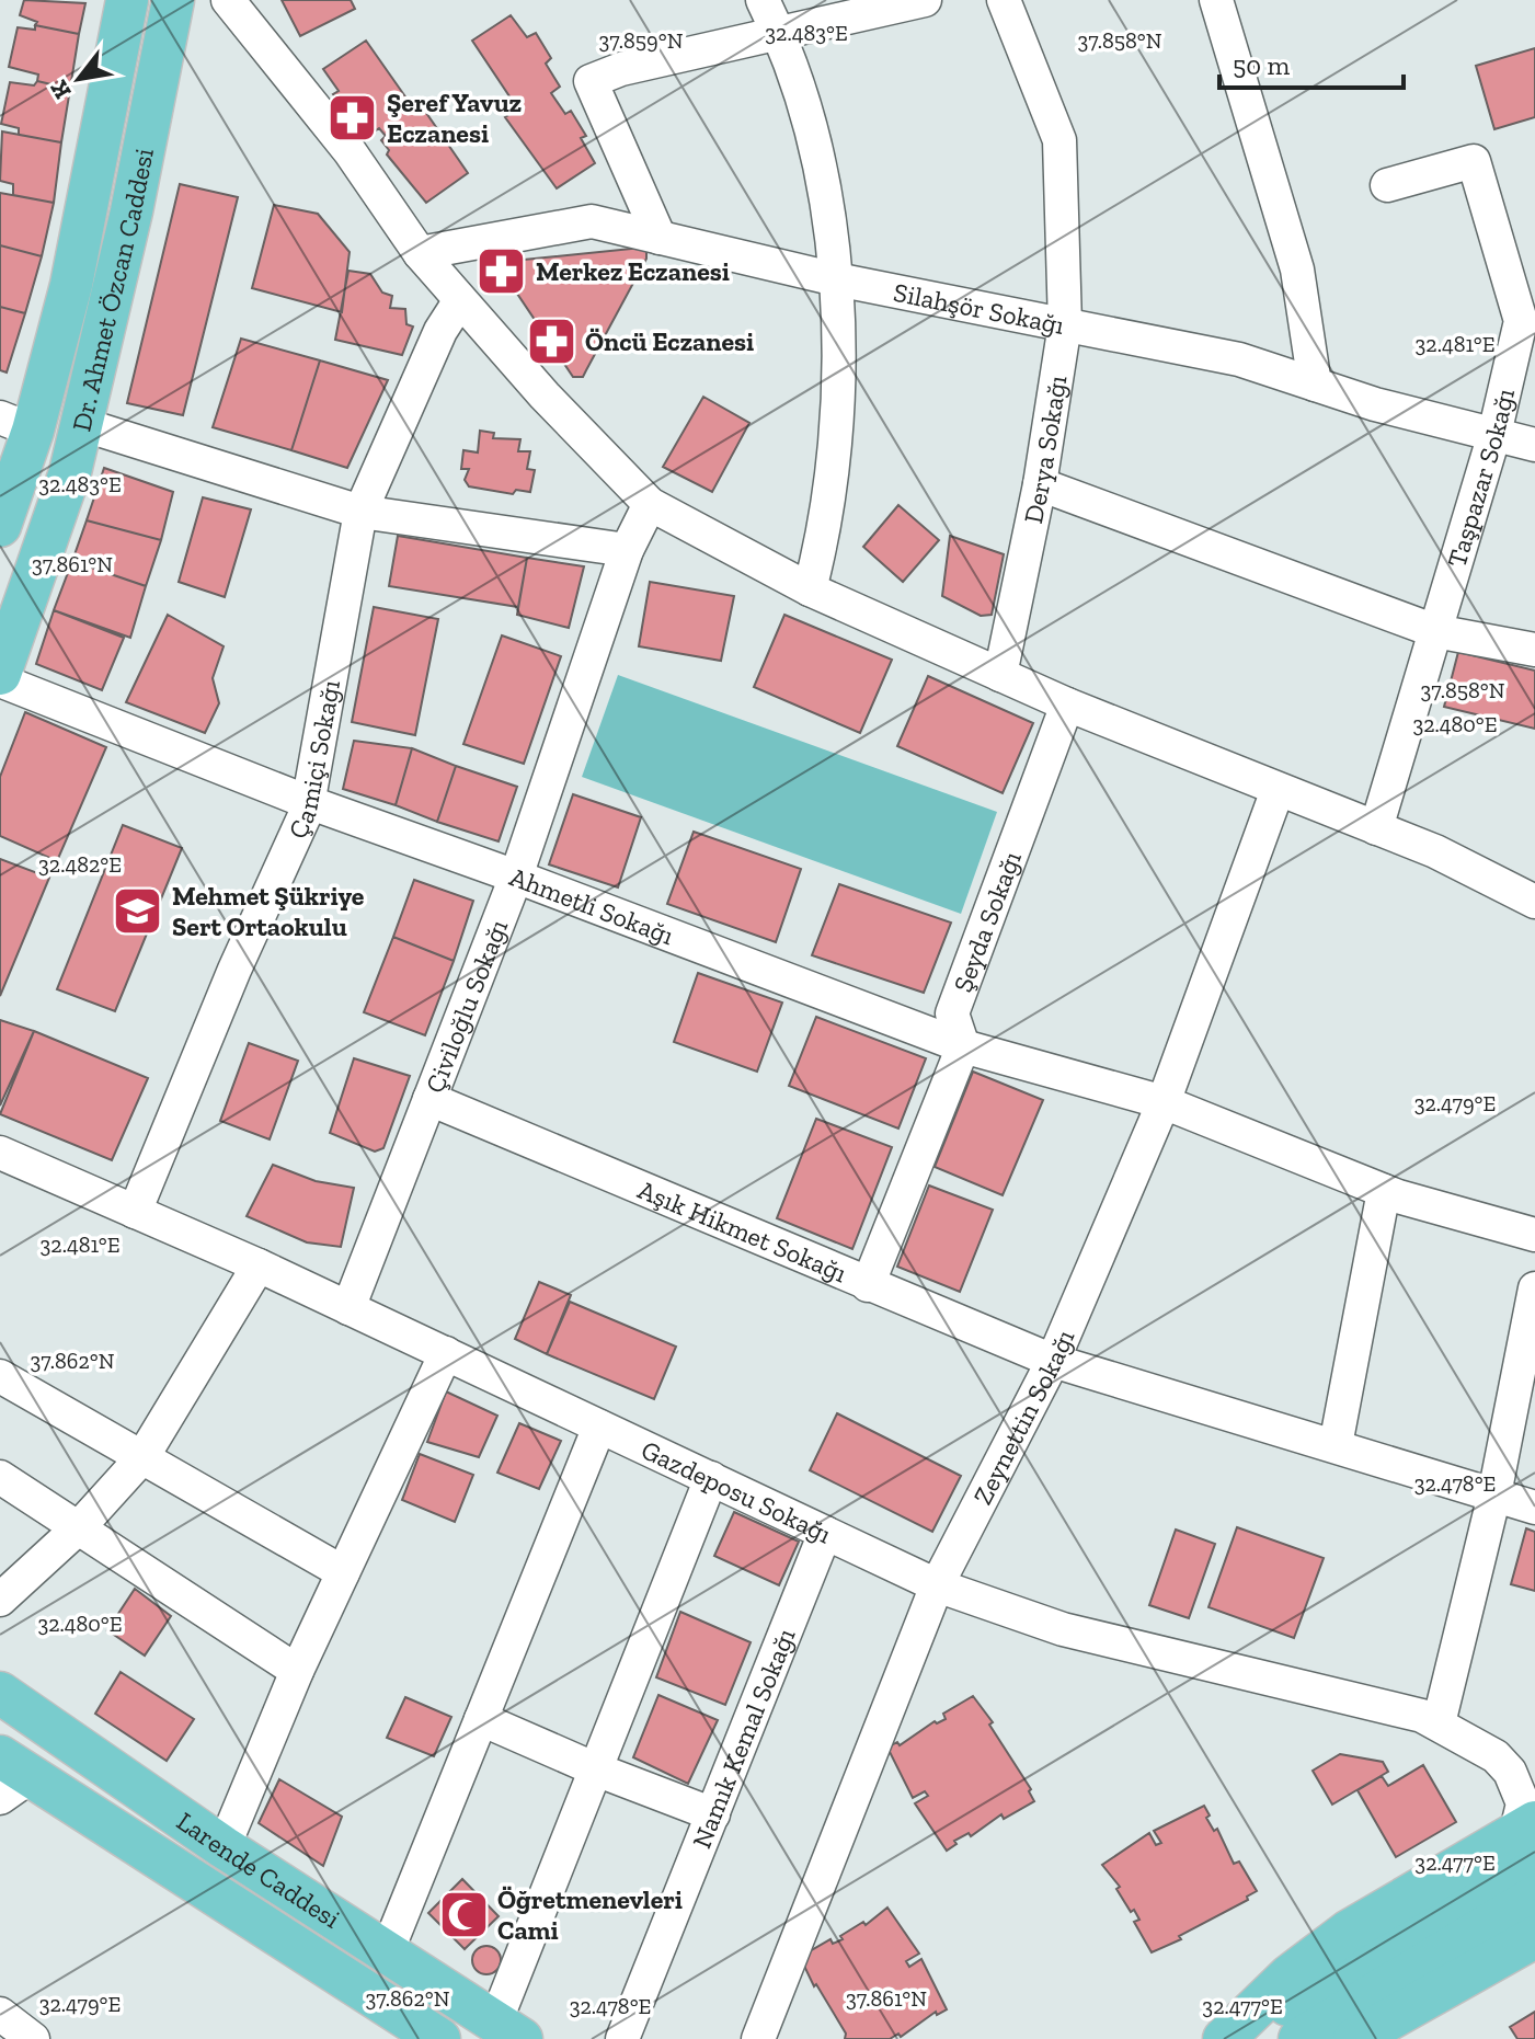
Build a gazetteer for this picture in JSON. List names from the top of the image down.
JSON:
{
  "streets": {
    "main road": ["Dr. Ahmet Özcan Caddesi", "Larende Caddesi"],
    "street": [
      "Silahşör Sokağı",
      "Derya Sokağı",
      "Taşpazar Sokağı",
      "Çamiçi Sokağı",
      "Ahmetli Sokağı",
      "Şeyda Sokağı",
      "Çiviloğlu Sokağı",
      "Aşık Hikmet Sokağı",
      "Zeynettin Sokağı",
      "Gazdeposu Sokağı",
      "Namık Kemal Sokağı"
    ]
  },
  "crossings": [
    ["Dr. Ahmet Özcan Caddesi", "Ahmetli Sokağı"],
    ["Silahşör Sokağı", "Derya Sokağı"],
    ["Silahşör Sokağı", "Taşpazar Sokağı"],
    ["Çamiçi Sokağı", "Ahmetli Sokağı"],
    ["Çamiçi Sokağı", "Gazdeposu Sokağı"],
    ["Ahmetli Sokağı", "Şeyda Sokağı"],
    ["Ahmetli Sokağı", "Çiviloğlu Sokağı"],
    ["Ahmetli Sokağı", "Zeynettin Sokağı"],
    ["Çiviloğlu Sokağı", "Aşık Hikmet Sokağı"],
    ["Çiviloğlu Sokağı", "Gazdeposu Sokağı"],
    ["Aşık Hikmet Sokağı", "Zeynettin Sokağı"],
    ["Zeynettin Sokağı", "Gazdeposu Sokağı"],
    ["Gazdeposu Sokağı", "Namık Kemal Sokağı"]
  ],
  "places": {
    "pharmacy": ["Şeref Yavuz Eczanesi", "Merkez Eczanesi", "Öncü Eczanesi"],
    "school or university": ["Mehmet Şükriye Sert Ortaokulu"],
    "mosque": ["Öğretmenevleri Cami"]
  },
  "scale_bar": "50 m",
  "north": "bottom left",
  "coordinates": [
    "32.483°E",
    "37.859°N",
    "37.858°N",
    "32.481°E",
    "37.861°N",
    "32.480°E",
    "32.482°E",
    "32.479°E",
    "37.862°N",
    "32.478°E",
    "32.477°E"
  ]
}
